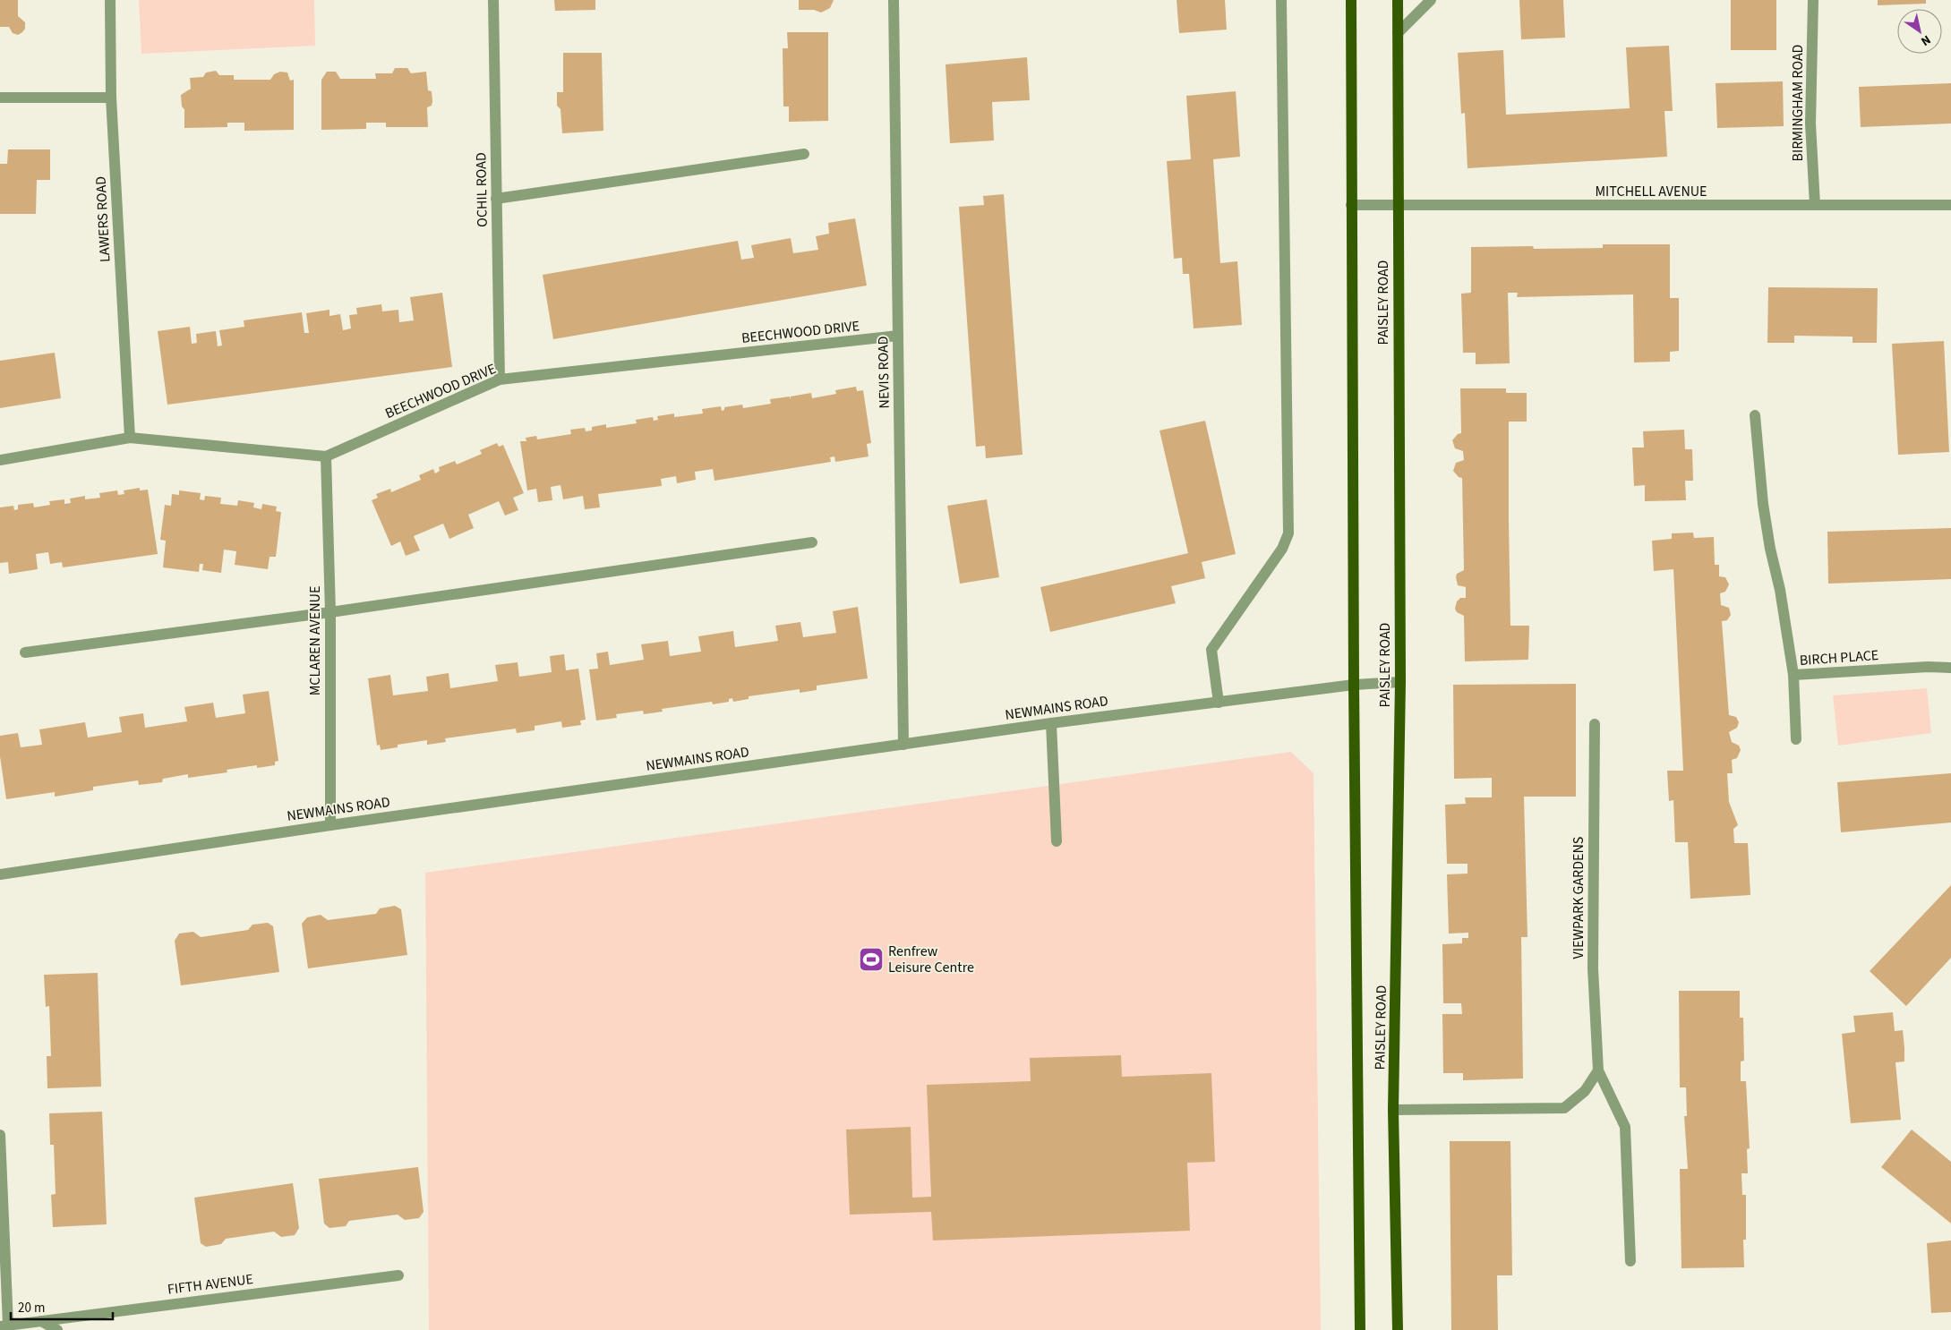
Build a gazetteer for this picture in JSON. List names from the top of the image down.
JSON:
{
  "streets": {
    "main road": ["PAISLEY ROAD"],
    "street": [
      "BIRMINGHAM ROAD",
      "OCHIL ROAD",
      "MITCHELL AVENUE",
      "LAWERS ROAD",
      "BEECHWOOD DRIVE",
      "NEVIS ROAD",
      "MCLAREN AVENUE",
      "BIRCH PLACE",
      "NEWMAINS ROAD",
      "VIEWPARK GARDENS",
      "FIFTH AVENUE"
    ]
  },
  "crossings": [
    ["BIRMINGHAM ROAD", "MITCHELL AVENUE"],
    ["OCHIL ROAD", "BEECHWOOD DRIVE"],
    ["MITCHELL AVENUE", "PAISLEY ROAD"],
    ["LAWERS ROAD", "BEECHWOOD DRIVE"],
    ["PAISLEY ROAD", "NEWMAINS ROAD"],
    ["BEECHWOOD DRIVE", "NEVIS ROAD"],
    ["BEECHWOOD DRIVE", "MCLAREN AVENUE"],
    ["NEVIS ROAD", "NEWMAINS ROAD"],
    ["MCLAREN AVENUE", "NEWMAINS ROAD"]
  ],
  "places": {
    "sports": ["Renfrew Leisure Centre"]
  },
  "scale_bar": "20 m",
  "north": "bottom right"
}
